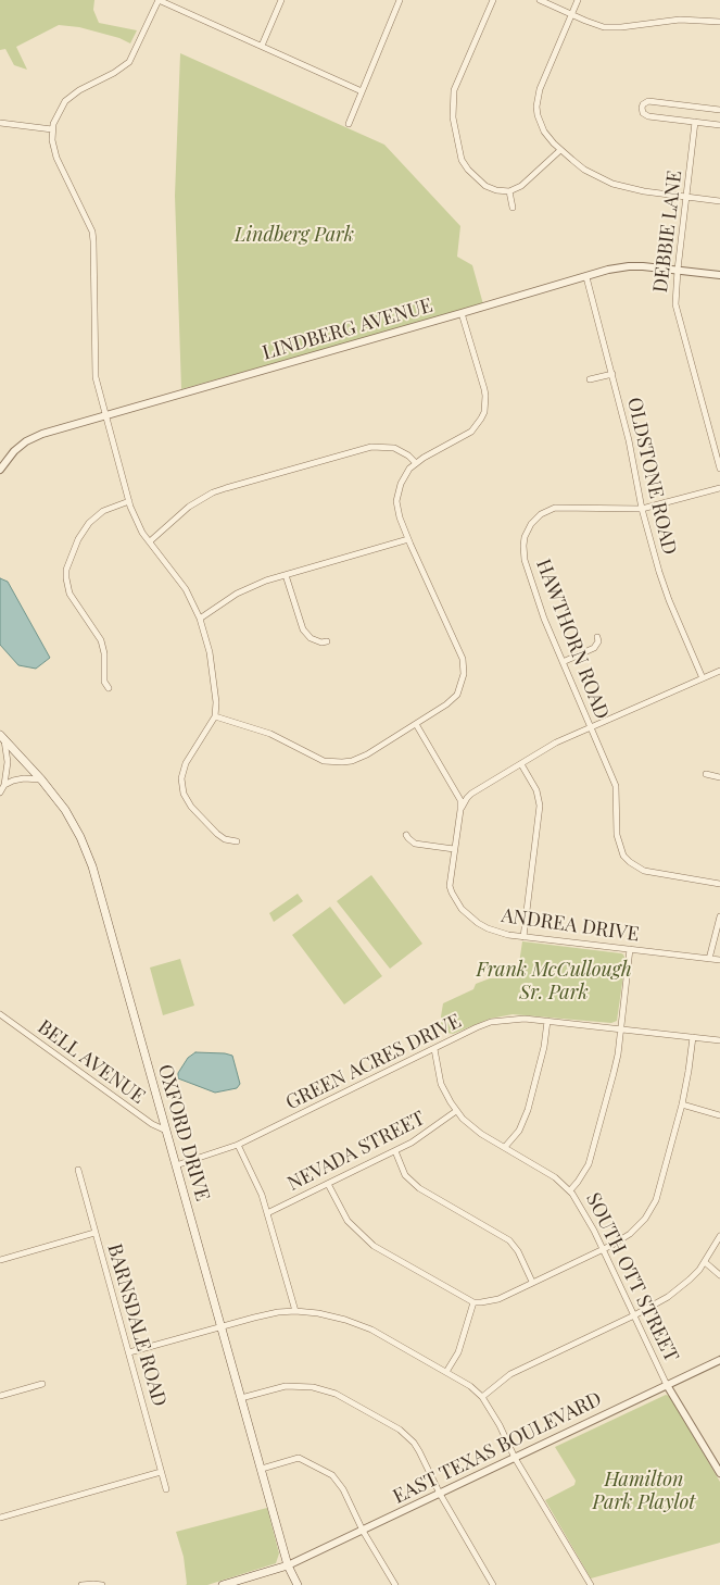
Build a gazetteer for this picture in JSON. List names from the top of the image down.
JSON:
{
  "streets": {
    "main road": ["OXFORD DRIVE"],
    "street": [
      "DEBBIE LANE",
      "LINDBERG AVENUE",
      "OLDSTONE ROAD",
      "HAWTHORN ROAD",
      "ANDREA DRIVE",
      "BELL AVENUE",
      "GREEN ACRES DRIVE",
      "NEVADA STREET",
      "SOUTH OTT STREET",
      "BARNSDALE ROAD",
      "EAST TEXAS BOULEVARD"
    ]
  },
  "crossings": [
    ["DEBBIE LANE", "LINDBERG AVENUE"],
    ["LINDBERG AVENUE", "OLDSTONE ROAD"],
    ["OLDSTONE ROAD", "HAWTHORN ROAD"],
    ["BELL AVENUE", "OXFORD DRIVE"],
    ["GREEN ACRES DRIVE", "OXFORD DRIVE"],
    ["GREEN ACRES DRIVE", "SOUTH OTT STREET"],
    ["OXFORD DRIVE", "EAST TEXAS BOULEVARD"],
    ["NEVADA STREET", "SOUTH OTT STREET"],
    ["SOUTH OTT STREET", "EAST TEXAS BOULEVARD"]
  ],
  "parks": ["Lindberg Park", "Frank McCullough Sr. Park", "Hamilton Park Playlot"]
}
